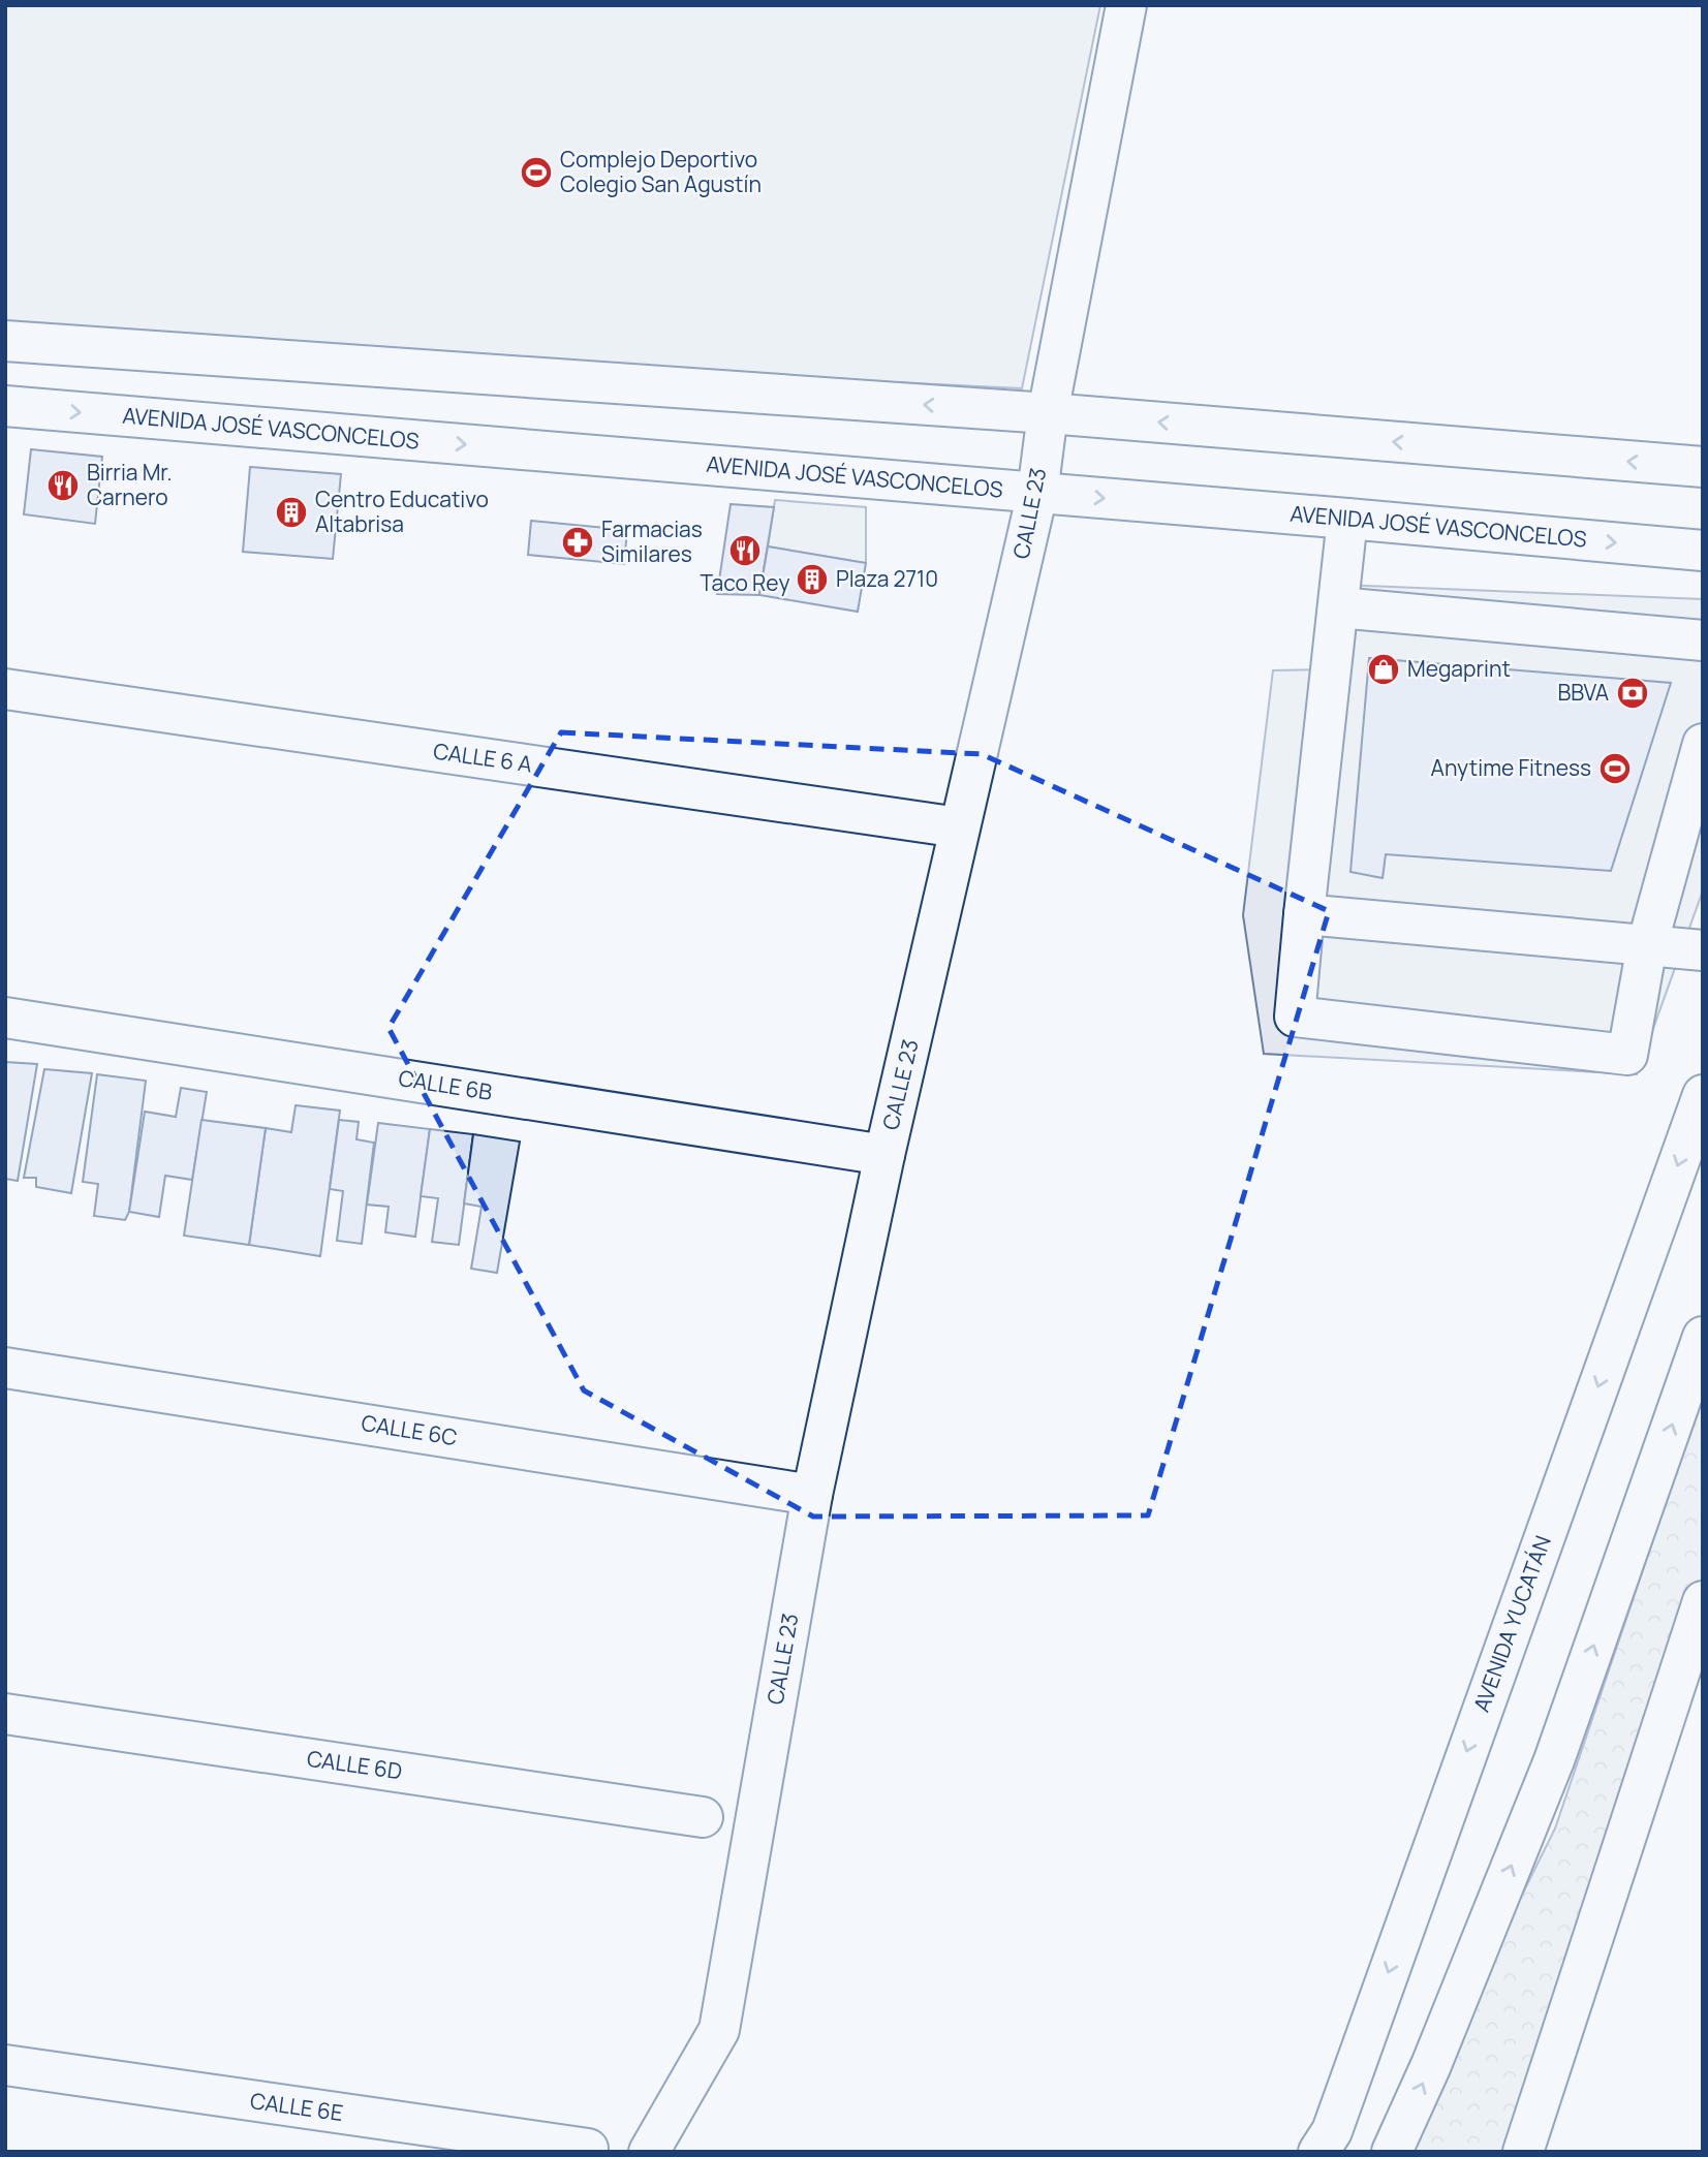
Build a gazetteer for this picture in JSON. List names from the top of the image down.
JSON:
{
  "streets": {
    "street": [
      "AVENIDA JOSÉ VASCONCELOS",
      "CALLE 23",
      "CALLE 6 A",
      "CALLE 6B",
      "CALLE 6C",
      "AVENIDA YUCATÁN",
      "CALLE 6D",
      "CALLE 6E"
    ]
  },
  "crossings": [
    ["AVENIDA JOSÉ VASCONCELOS", "CALLE 23"],
    ["CALLE 23", "CALLE 6 A"],
    ["CALLE 23", "CALLE 6B"],
    ["CALLE 23", "CALLE 6C"]
  ],
  "places": {
    "sports": ["Complejo Deportivo Colegio San Agustín", "Anytime Fitness"],
    "restaurant": ["Birria Mr. Carnero", "Taco Rey"],
    "building": ["Centro Educativo Altabrisa", "Plaza 2710"],
    "pharmacy": ["Farmacias Similares"],
    "shop": ["Megaprint"],
    "bank": ["BBVA"]
  }
}
